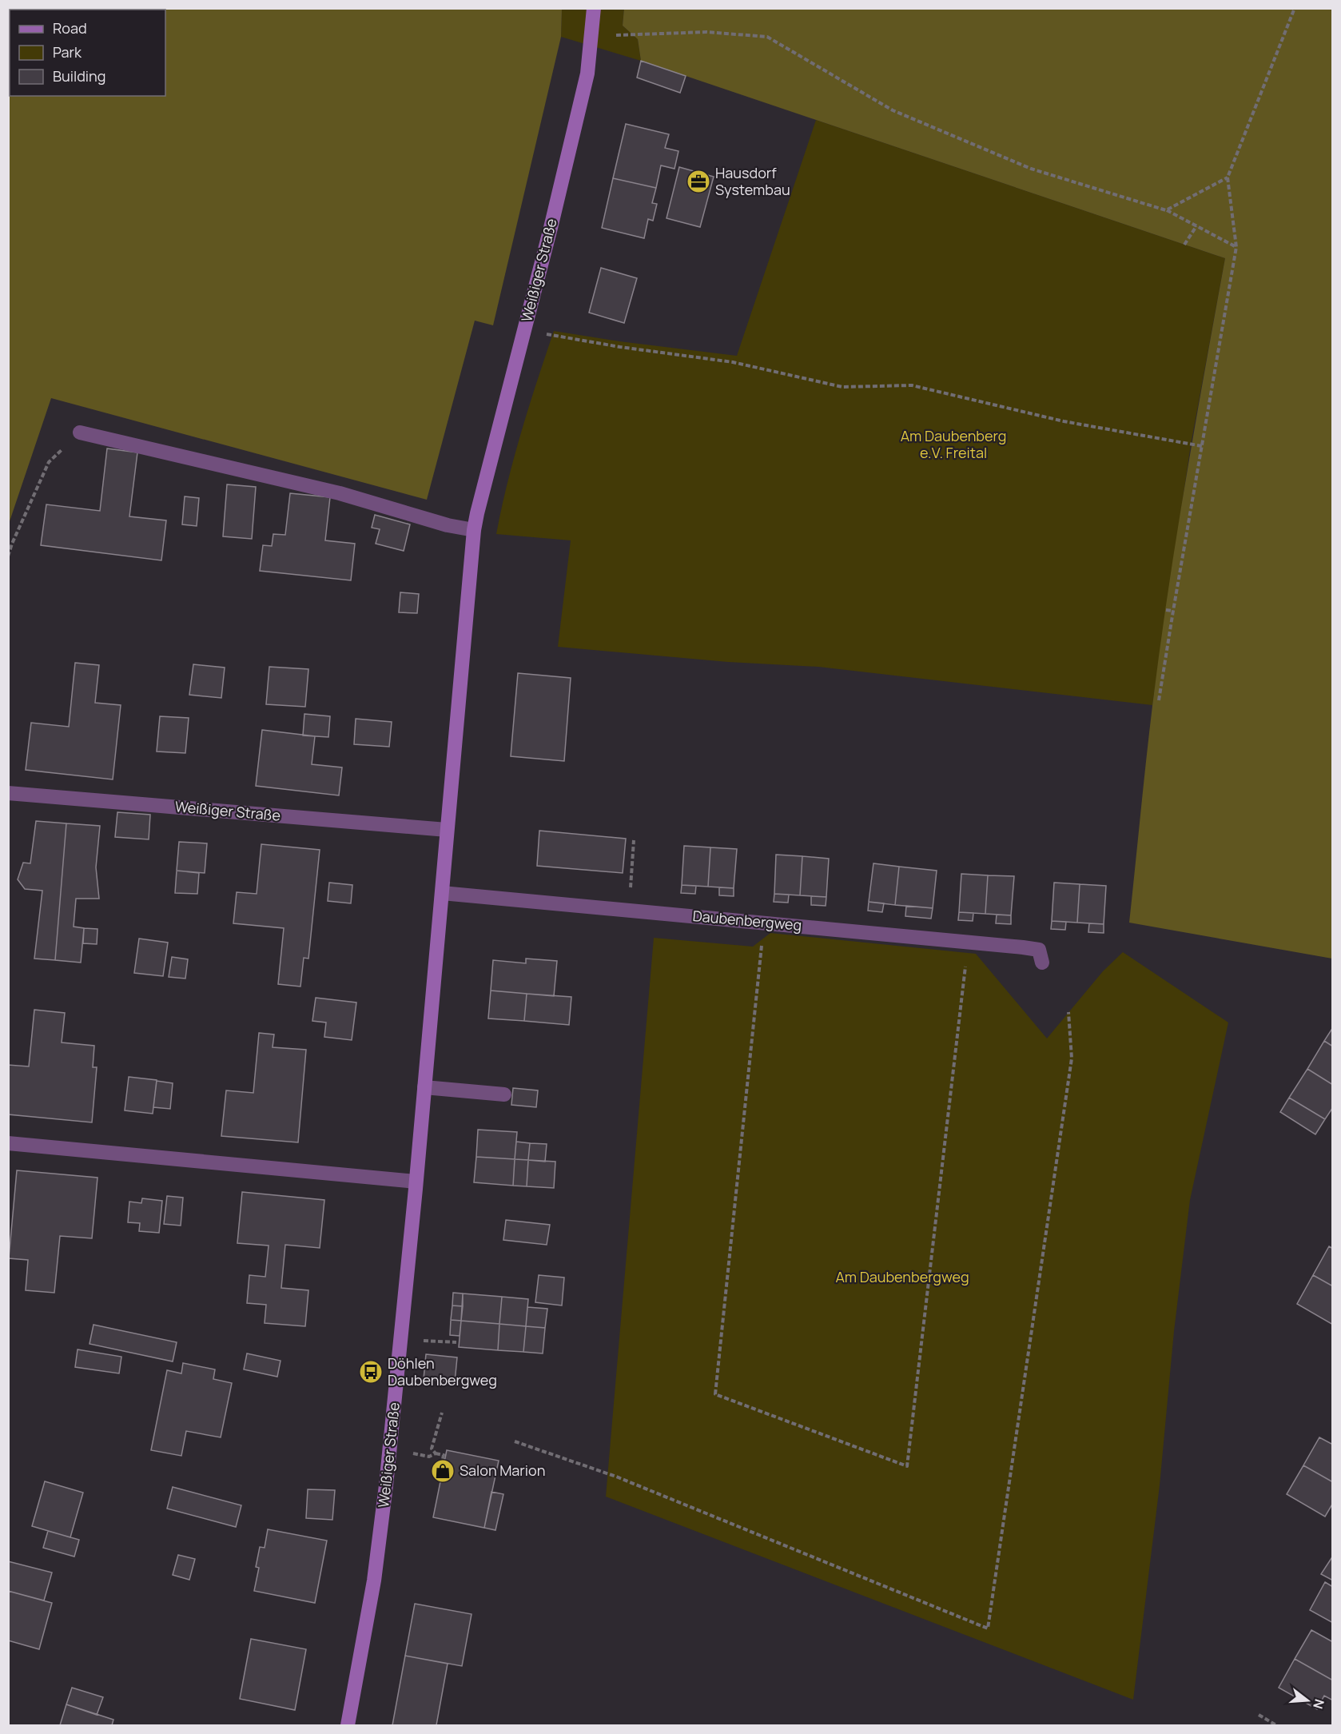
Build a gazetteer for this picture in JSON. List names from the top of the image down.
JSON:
{
  "streets": {
    "street": ["Weißiger Straße", "Daubenbergweg"]
  },
  "crossings": [
    ["Weißiger Straße", "Daubenbergweg"]
  ],
  "parks": ["Am Daubenberg e.V. Freital", "Am Daubenbergweg"],
  "places": {
    "office": ["Hausdorf Systembau"],
    "bus stop": ["Döhlen Daubenbergweg"],
    "shop": ["Salon Marion"]
  },
  "legend": ["Road", "Park", "Building"],
  "north": "right"
}
